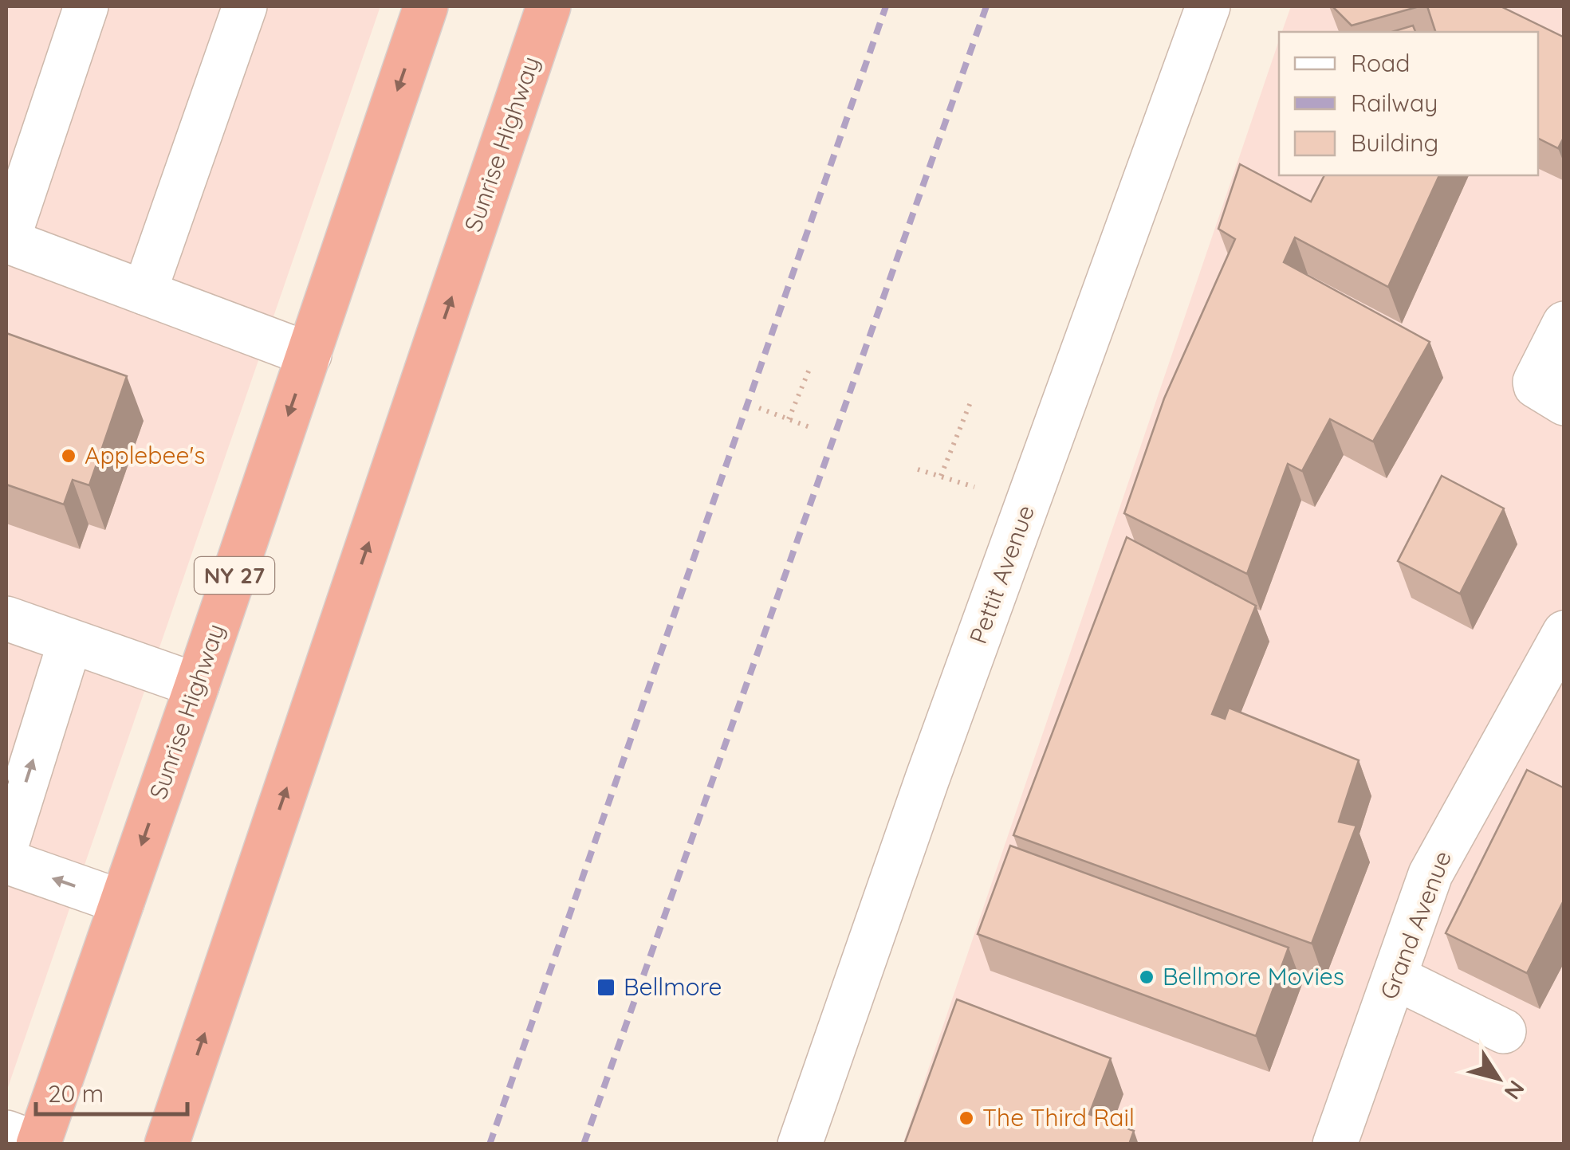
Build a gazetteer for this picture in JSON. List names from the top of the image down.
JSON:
{
  "streets": {
    "highway": ["Sunrise Highway", "NY 27"],
    "street": ["Pettit Avenue", "Grand Avenue"]
  },
  "places": {
    "other": ["Applebee's", "Bellmore Movies", "The Third Rail"],
    "transit": ["Bellmore"]
  },
  "legend": ["Road", "Railway", "Building"],
  "scale_bar": "20 m",
  "north": "bottom right"
}
